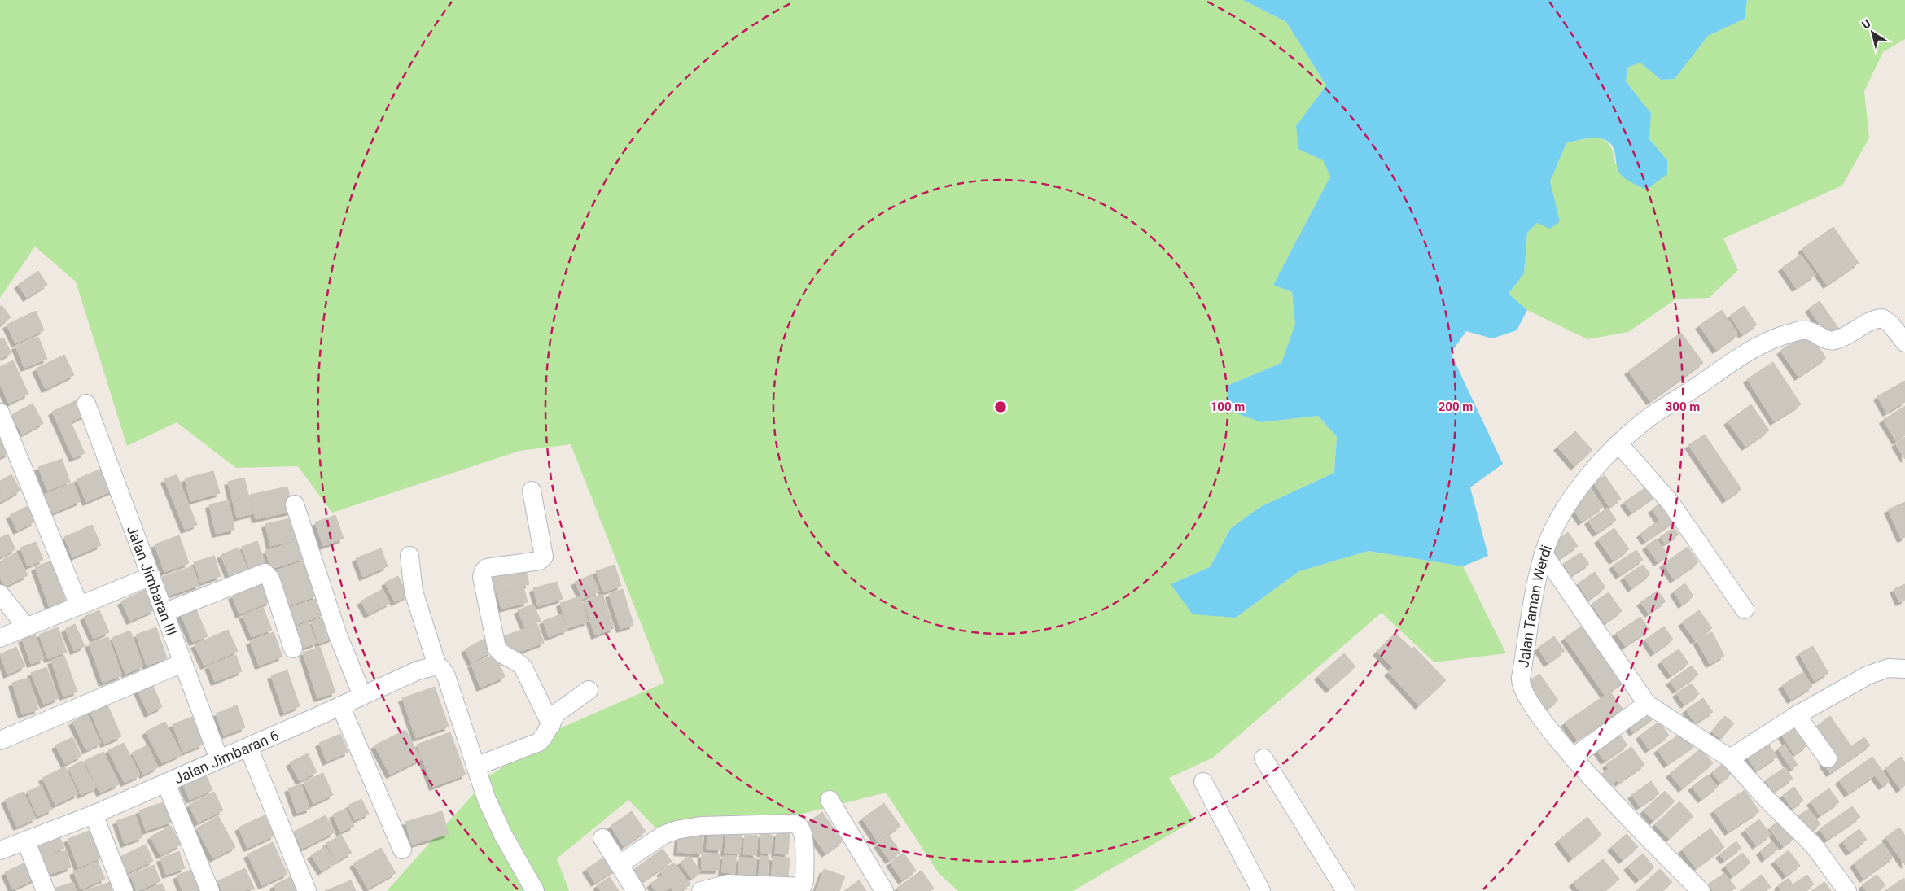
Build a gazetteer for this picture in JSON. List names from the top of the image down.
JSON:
{
  "streets": {
    "street": ["Jalan Jimbaran III", "Jalan Taman Werdi", "Jalan Jimbaran 6"]
  },
  "crossings": [
    ["Jalan Jimbaran III", "Jalan Jimbaran 6"]
  ],
  "north": "top left",
  "rings": ["100 m", "200 m", "300 m"]
}
